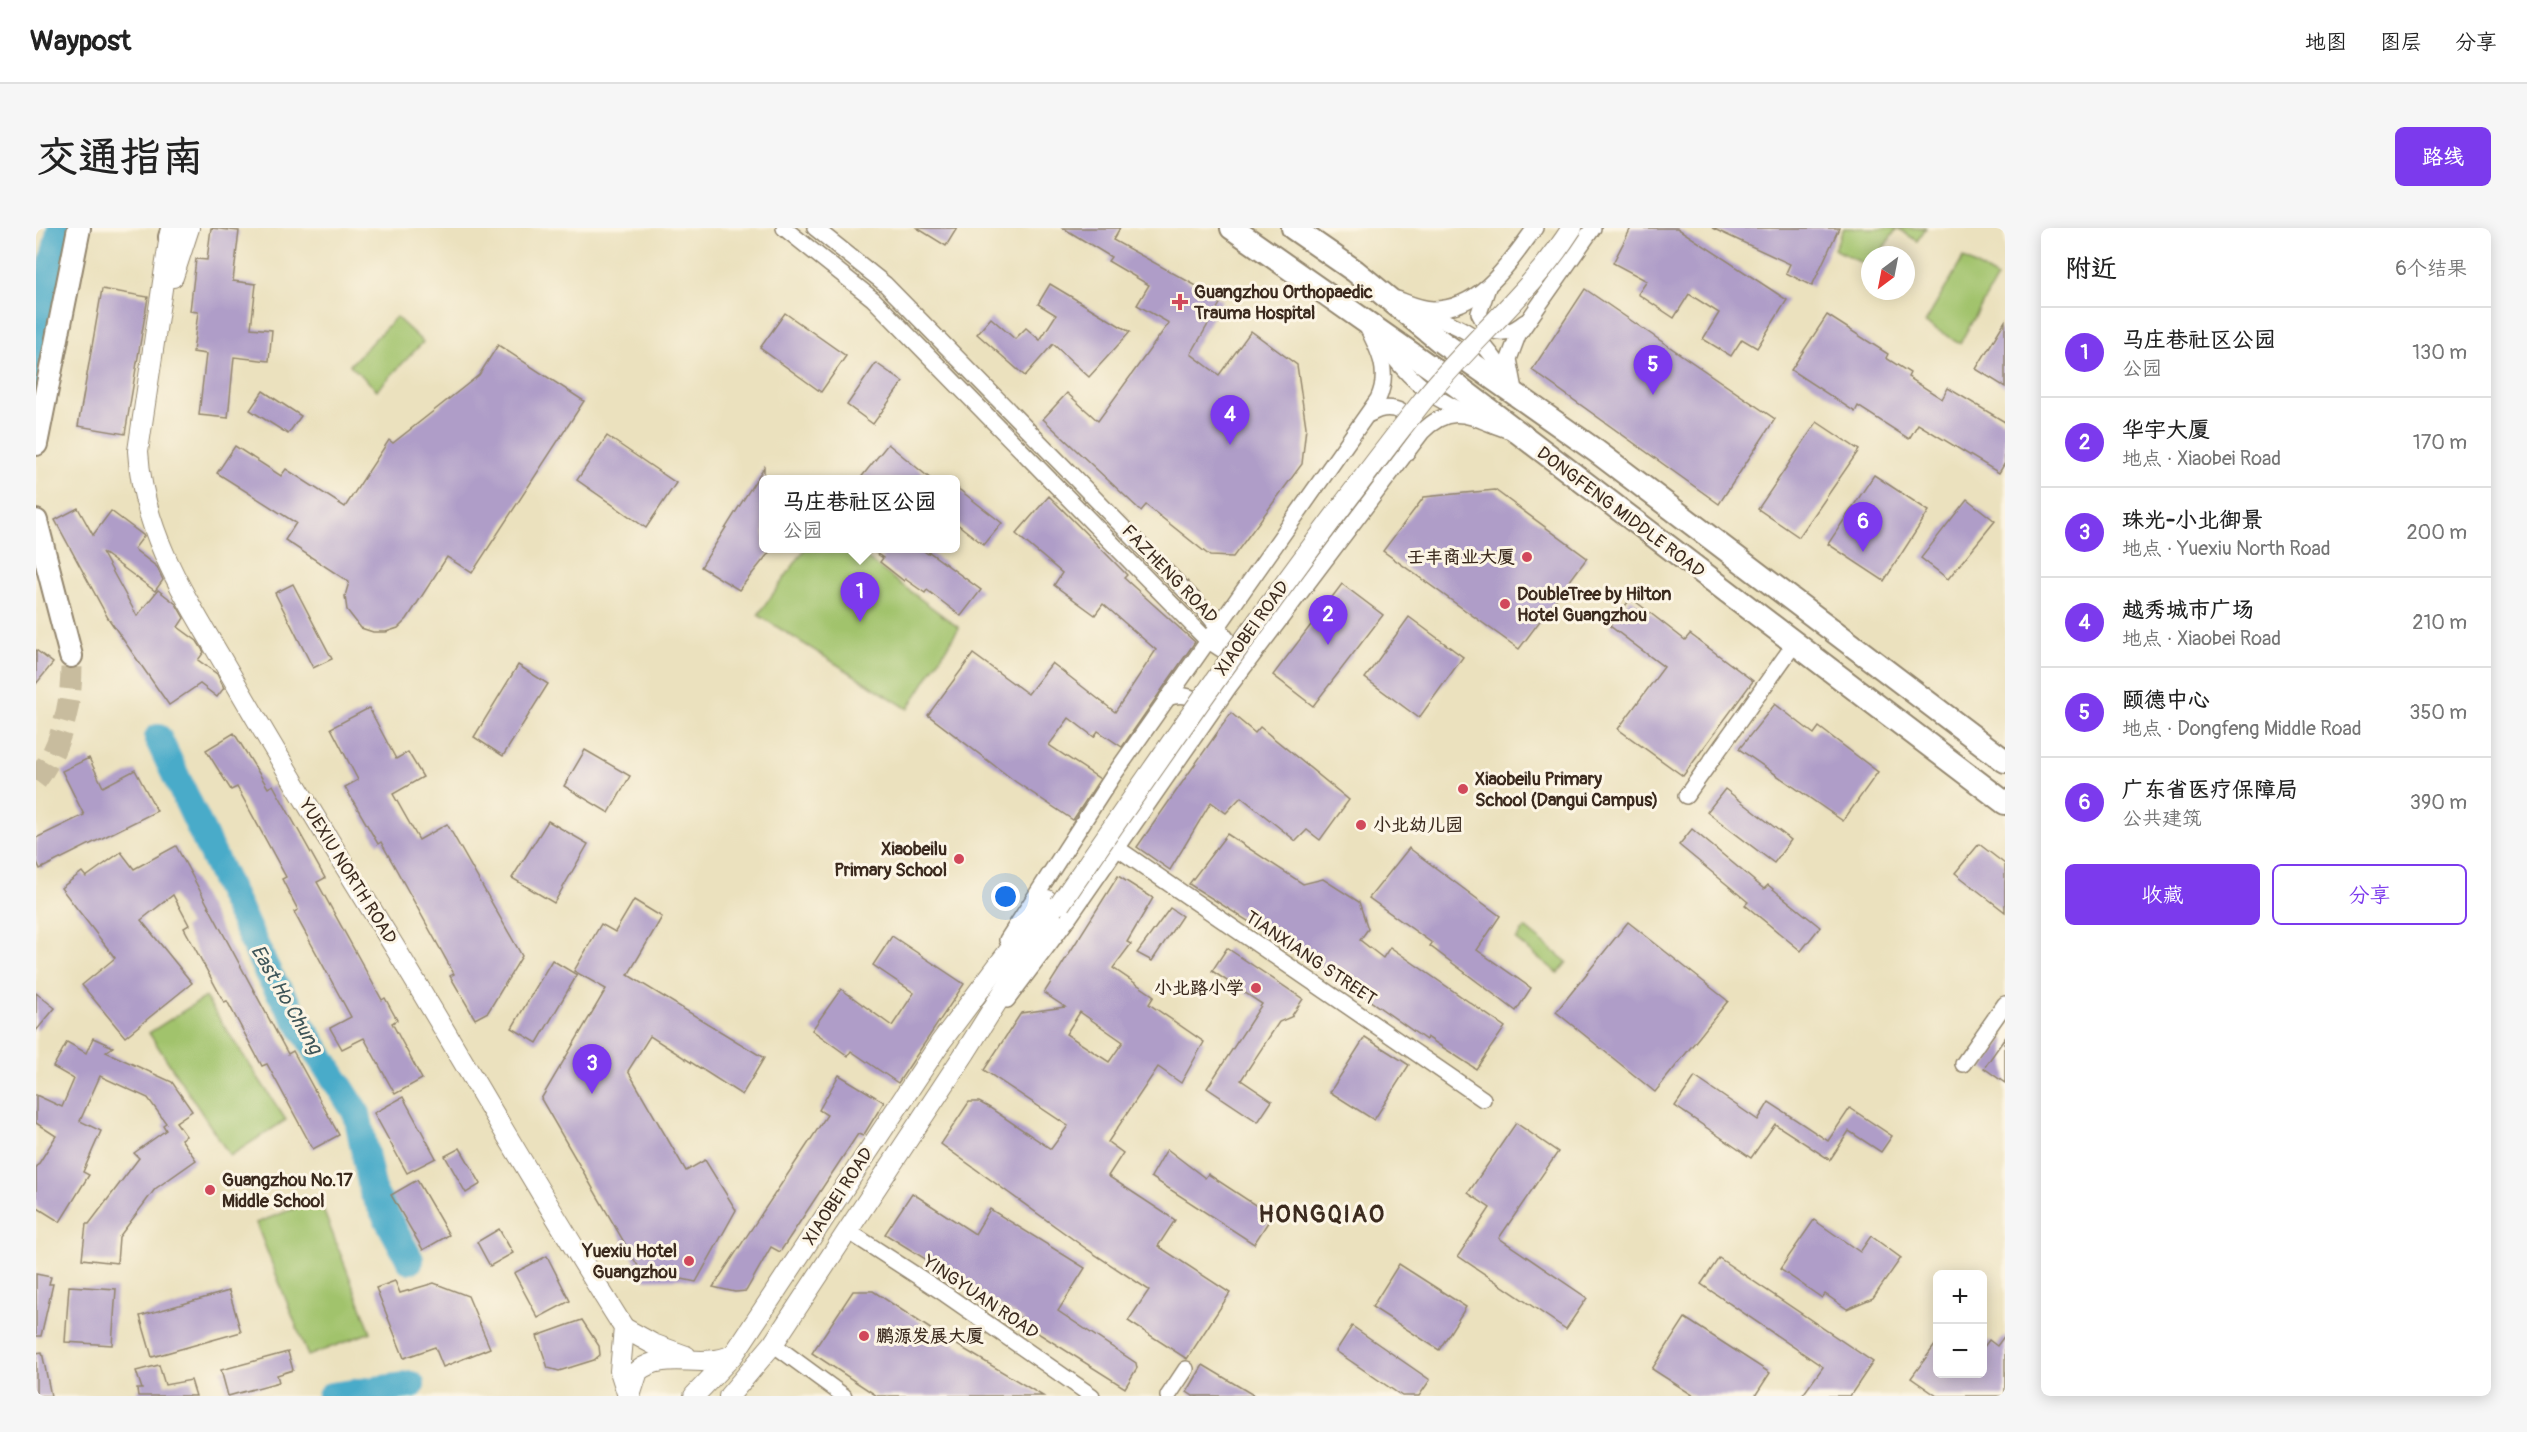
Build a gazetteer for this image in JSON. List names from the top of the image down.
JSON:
{
  "streets": {
    "highway": ["DONGFENG MIDDLE ROAD"],
    "main road": ["XIAOBEI ROAD", "YUEXIU NORTH ROAD"],
    "street": ["FAZHENG ROAD", "TIANXIANG STREET", "YINGYUAN ROAD"]
  },
  "crossings": [
    ["DONGFENG MIDDLE ROAD", "XIAOBEI ROAD"],
    ["FAZHENG ROAD", "XIAOBEI ROAD"],
    ["XIAOBEI ROAD", "TIANXIANG STREET"],
    ["XIAOBEI ROAD", "YINGYUAN ROAD"]
  ],
  "districts": ["HONGQIAO"],
  "water": ["East Ho Chung"],
  "places": {
    "health": ["Guangzhou Orthopaedic Trauma Hospital"],
    "other": [
      "壬丰商业大厦",
      "DoubleTree by Hilton Hotel Guangzhou",
      "Xiaobeilu Primary School (Dangui Campus)",
      "小北幼儿园",
      "Xiaobeilu Primary School",
      "小北路小学",
      "Guangzhou No.17 Middle School",
      "Yuexiu Hotel Guangzhou",
      "鹏源发展大厦"
    ]
  },
  "north": "bottom left",
  "page": {
    "header": "Waypost",
    "nav": ["地图", "图层", "分享"],
    "buttons": [
      "路线",
      ["收藏", "分享"]
    ],
    "title": "交通指南",
    "heading": ["附近", "6个结果"],
    "list": [
      {
        "mark": "1",
        "name": "马庄巷社区公园",
        "note": "公园",
        "value": "130 m"
      },
      {
        "mark": "2",
        "name": "华宇大厦",
        "note": "地点 · Xiaobei Road",
        "value": "170 m"
      },
      {
        "mark": "3",
        "name": "珠光-小北御景",
        "note": "地点 · Yuexiu North Road",
        "value": "200 m"
      },
      {
        "mark": "4",
        "name": "越秀城市广场",
        "note": "地点 · Xiaobei Road",
        "value": "210 m"
      },
      {
        "mark": "5",
        "name": "颐德中心",
        "note": "地点 · Dongfeng Middle Road",
        "value": "350 m"
      },
      {
        "mark": "6",
        "name": "广东省医疗保障局",
        "note": "公共建筑",
        "value": "390 m"
      }
    ],
    "pins": [
      "5",
      "4",
      "6",
      "1",
      "2",
      "3"
    ],
    "popup": ["马庄巷社区公园", "公园"],
    "map_buttons": ["+", "−"]
  }
}
